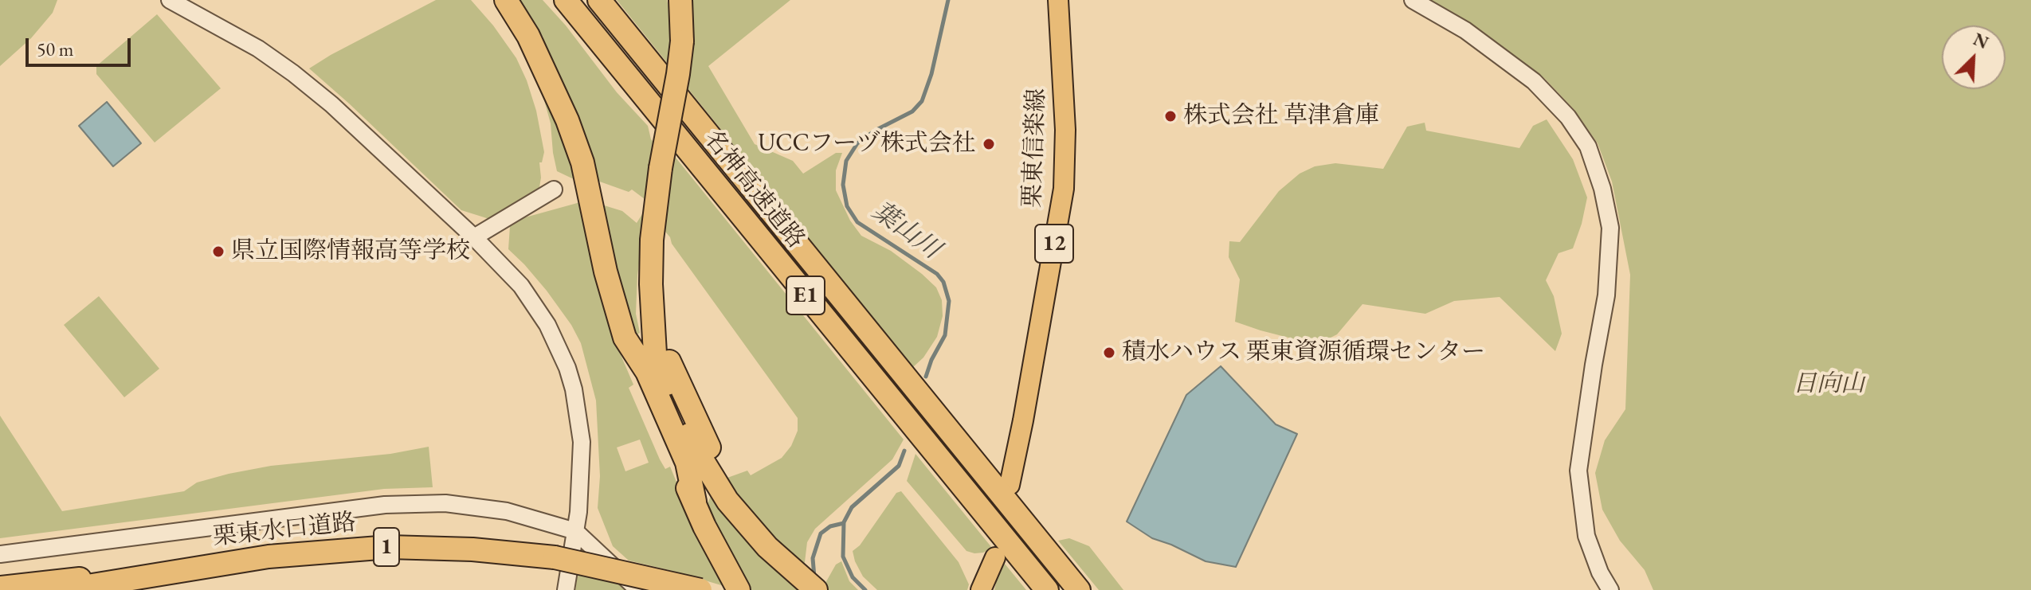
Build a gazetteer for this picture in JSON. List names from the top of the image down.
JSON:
{
  "streets": {
    "highway": [
      "名神高速道路",
      "E1",
      "栗東水口道路",
      "1"
    ],
    "main road": ["栗東信楽線", "12"]
  },
  "crossings": [
    ["栗東水口道路", "1"]
  ],
  "water": ["葉山川"],
  "parks": ["日向山"],
  "places": [
    "株式会社 草津倉庫",
    "UCCフーヅ株式会社",
    "県立国際情報高等学校",
    "積水ハウス 栗東資源循環センター"
  ],
  "scale_bar": "50 m",
  "north": "top right"
}
